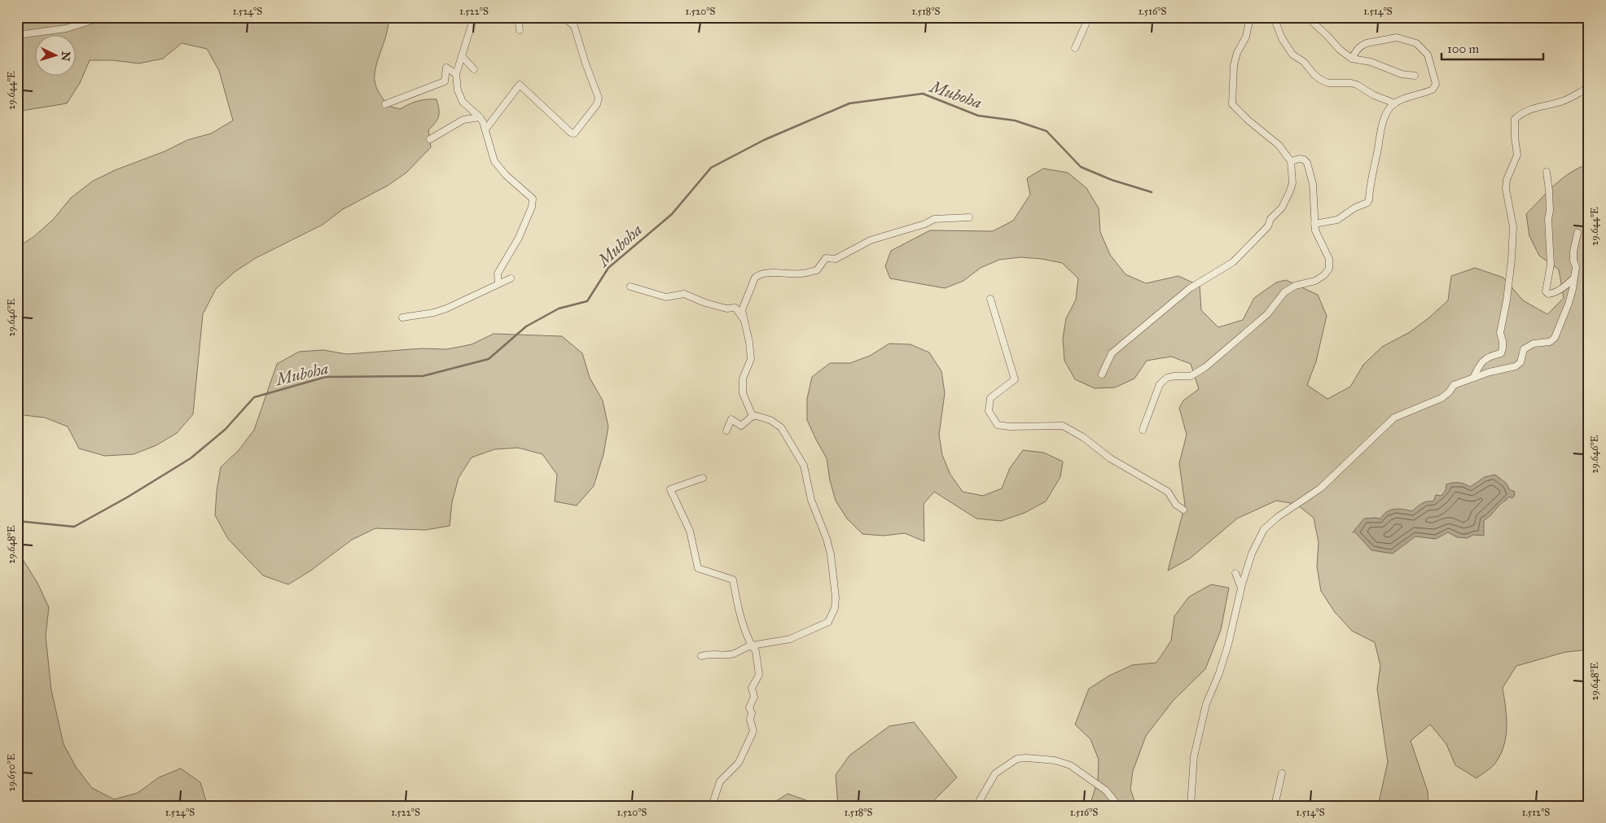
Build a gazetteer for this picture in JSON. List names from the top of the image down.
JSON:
{
  "water": ["Muboha"],
  "scale_bar": "100 m",
  "north": "right",
  "coordinates": [
    "1.524°S",
    "1.522°S",
    "1.520°S",
    "1.518°S",
    "1.516°S",
    "1.514°S",
    "29.644°E",
    "29.646°E",
    "29.648°E",
    "29.650°E",
    "1.512°S"
  ]
}
